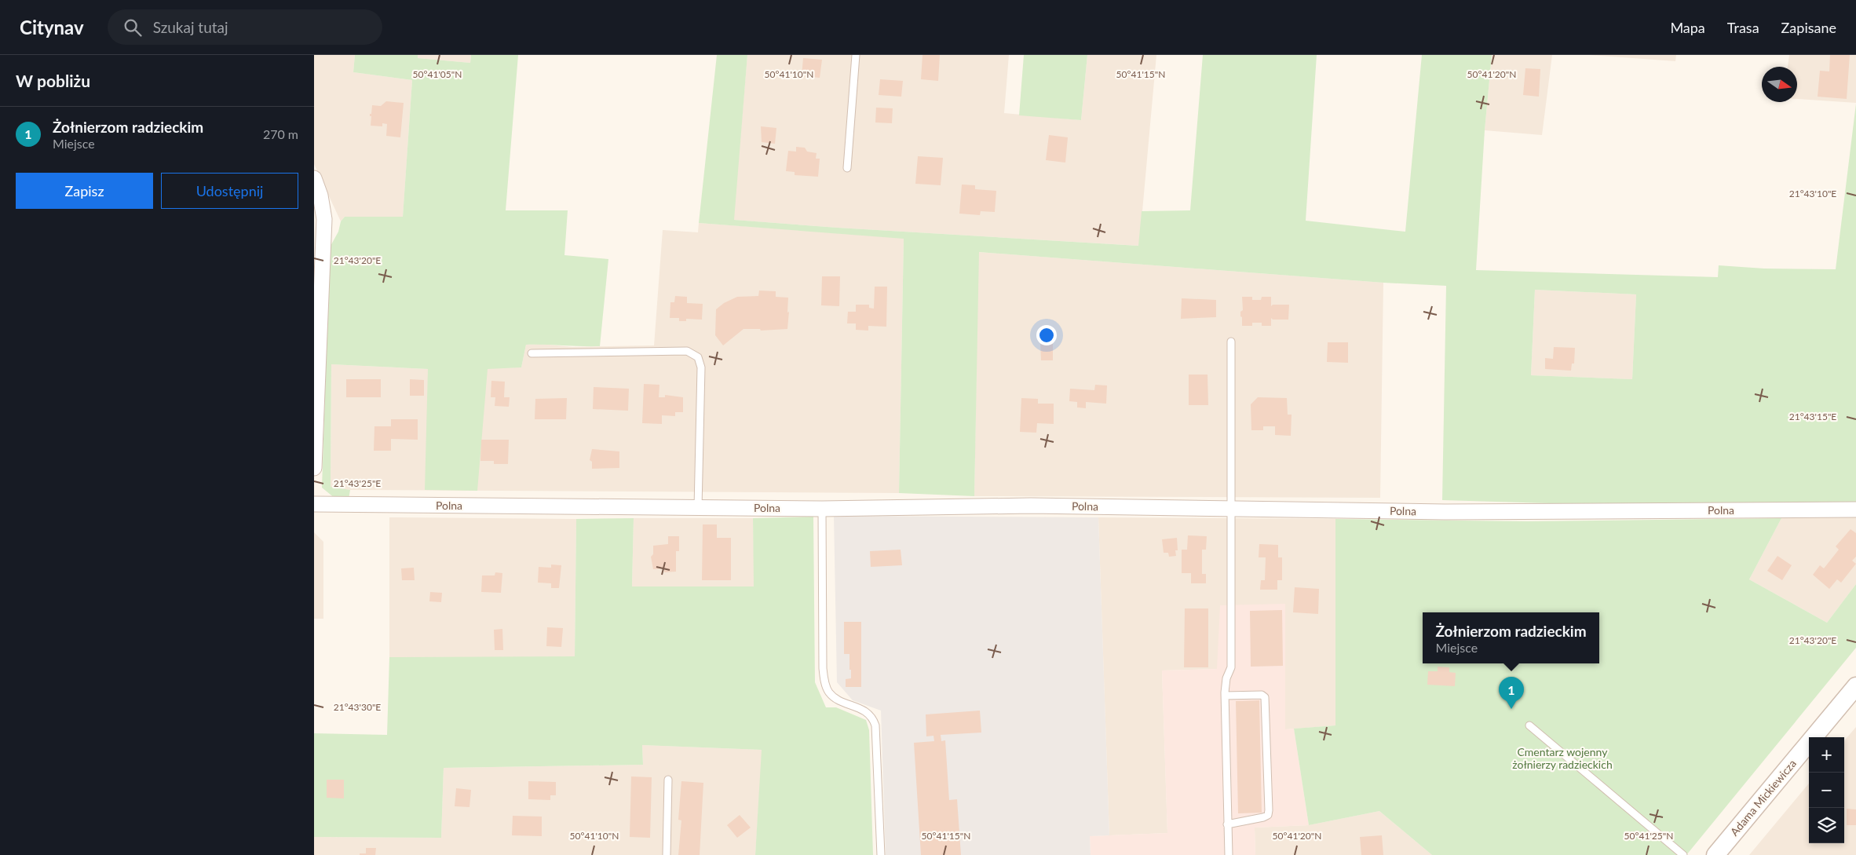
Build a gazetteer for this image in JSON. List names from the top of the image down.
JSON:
{
  "streets": {
    "street": ["Polna", "Adama Mickiewicza"]
  },
  "parks": ["Cmentarz wojenny żołnierzy radzieckich"],
  "north": "right",
  "page": {
    "header": "Citynav",
    "search": "Szukaj tutaj",
    "nav": ["Mapa", "Trasa", "Zapisane"],
    "heading": "W pobliżu",
    "list": [
      {
        "mark": "1",
        "name": "Żołnierzom radzieckim",
        "note": "Miejsce",
        "value": "270 m"
      }
    ],
    "buttons": ["Zapisz", "Udostępnij"],
    "popup": ["Żołnierzom radzieckim", "Miejsce"],
    "pins": "1",
    "map_buttons": ["+", "−"]
  },
  "coordinates": [
    "50°41'05\"N",
    "50°41'10\"N",
    "50°41'15\"N",
    "50°41'20\"N",
    "21°43'10\"E",
    "21°43'20\"E",
    "21°43'15\"E",
    "21°43'25\"E",
    "21°43'30\"E",
    "50°41'25\"N"
  ]
}
